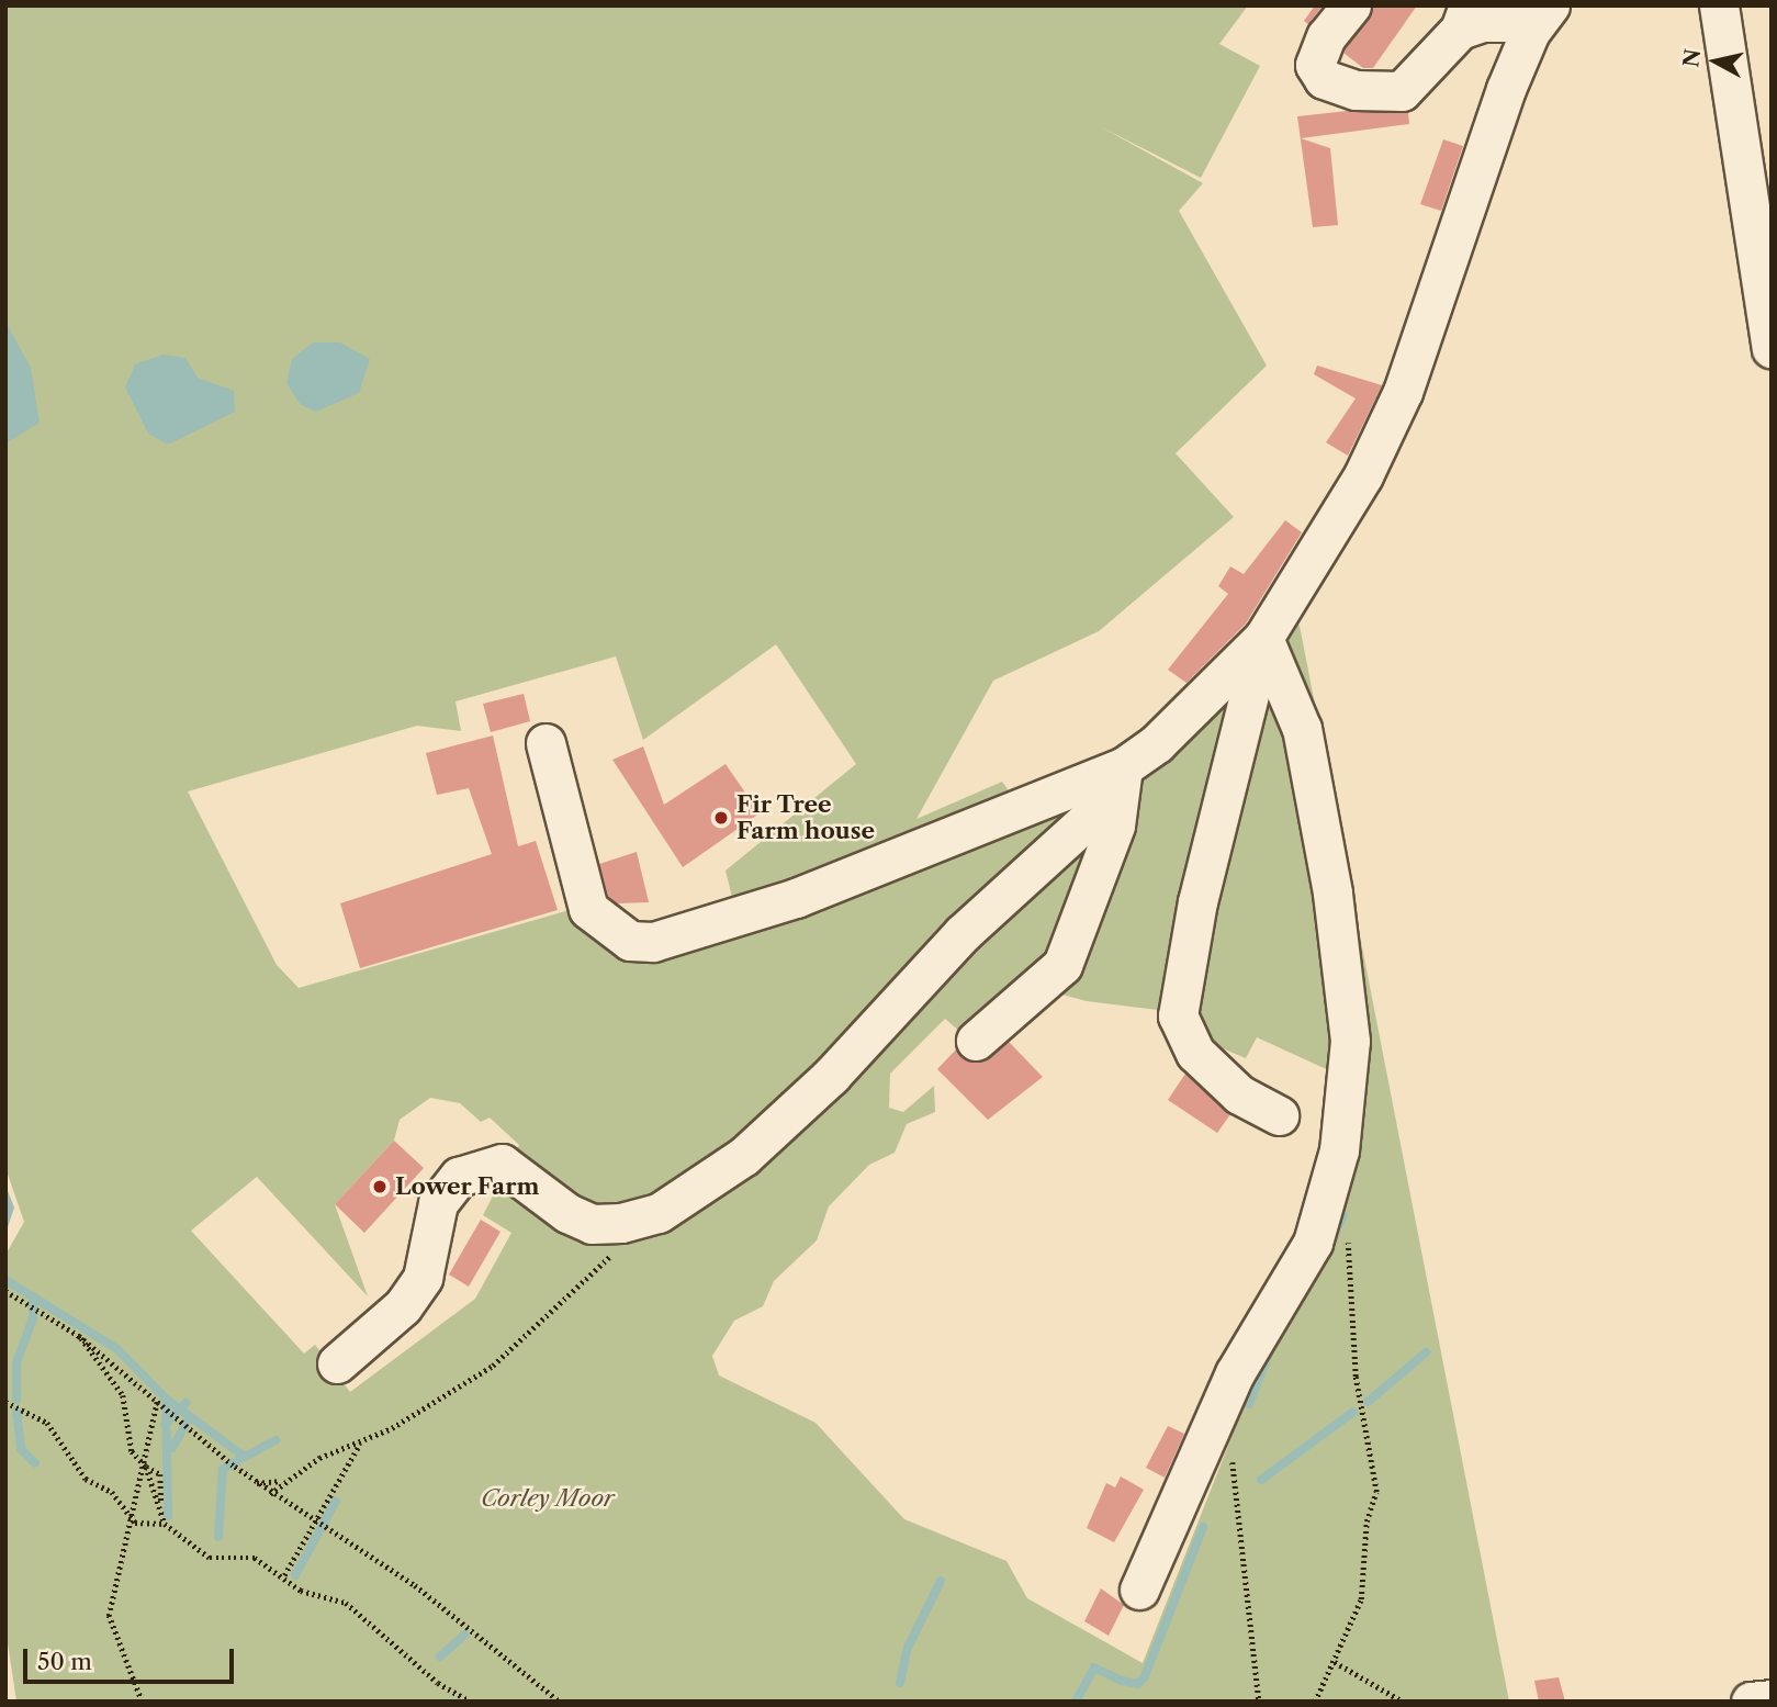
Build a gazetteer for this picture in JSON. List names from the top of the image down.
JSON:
{
  "parks": ["Corley Moor"],
  "places": ["Fir Tree Farm house", "Lower Farm"],
  "scale_bar": "50 m",
  "north": "left"
}
